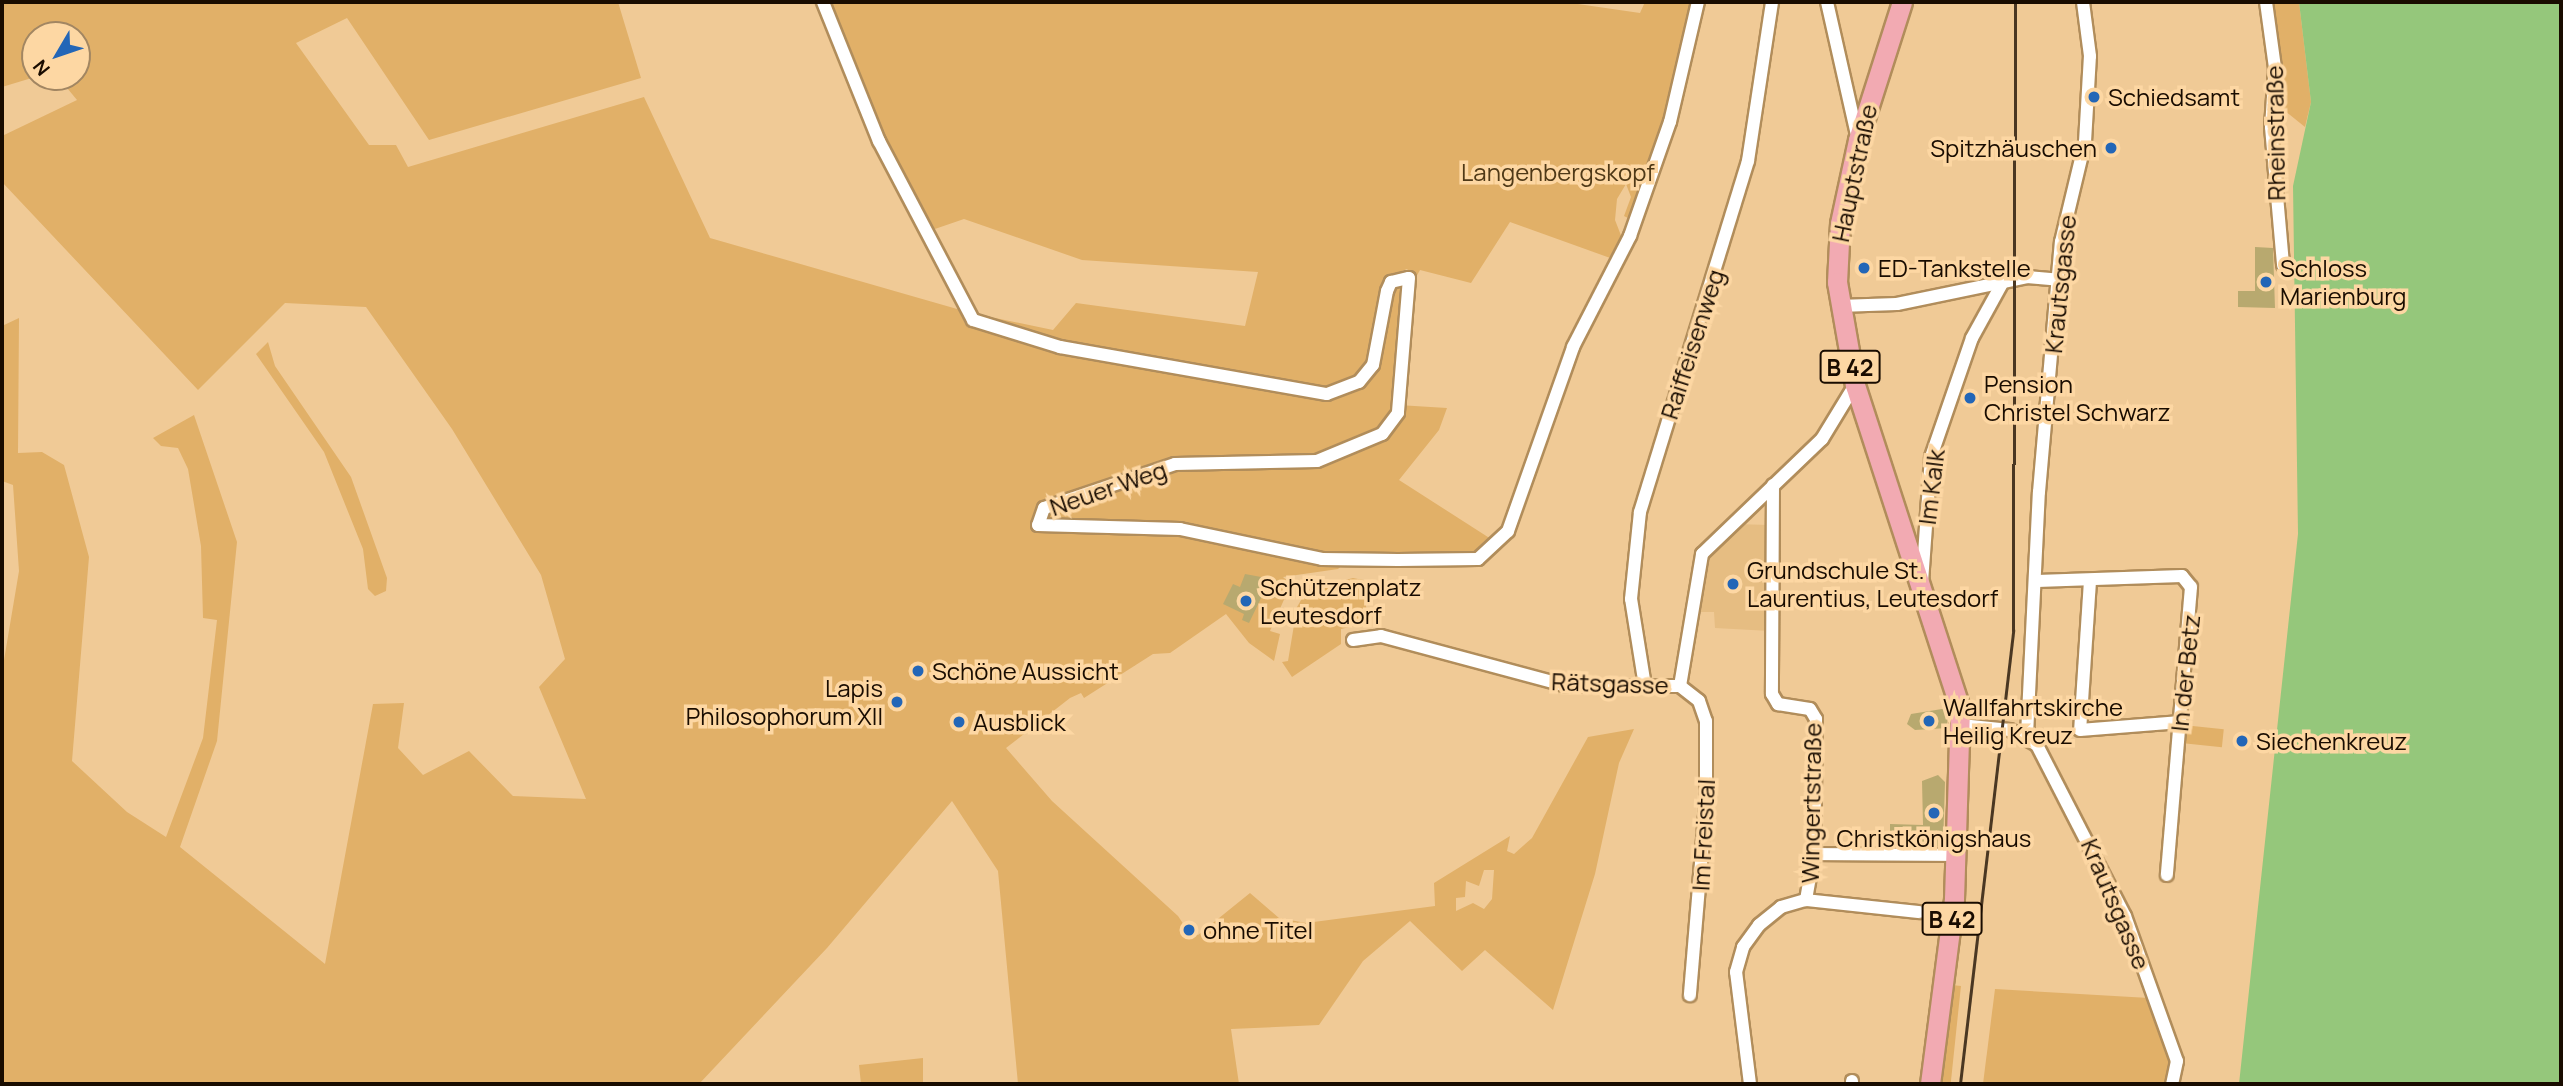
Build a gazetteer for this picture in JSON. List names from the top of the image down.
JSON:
{
  "streets": {
    "main road": ["Hauptstraße", "B 42"],
    "street": [
      "Rheinstraße",
      "Krautsgasse",
      "Raiffeisenweg",
      "Im Kalk",
      "Neuer Weg",
      "In der Betz",
      "Rätsgasse",
      "Wingertstraße",
      "Im Freistal"
    ]
  },
  "crossings": [
    ["Hauptstraße", "Im Kalk"],
    ["Hauptstraße", "Rätsgasse"],
    ["Krautsgasse", "In der Betz"],
    ["Raiffeisenweg", "Rätsgasse"],
    ["Rätsgasse", "Wingertstraße"],
    ["Rätsgasse", "Im Freistal"]
  ],
  "parks": ["Langenbergskopf"],
  "places": [
    "Schiedsamt",
    "Spitzhäuschen",
    "ED-Tankstelle",
    "Schloss Marienburg",
    "Pension Christel Schwarz",
    "Grundschule St. Laurentius, Leutesdorf",
    "Schützenplatz Leutesdorf",
    "Schöne Aussicht",
    "Lapis Philosophorum XII",
    "Wallfahrtskirche Heilig Kreuz",
    "Ausblick",
    "Siechenkreuz",
    "Christkönigshaus",
    "ohne Titel"
  ],
  "north": "bottom left"
}
